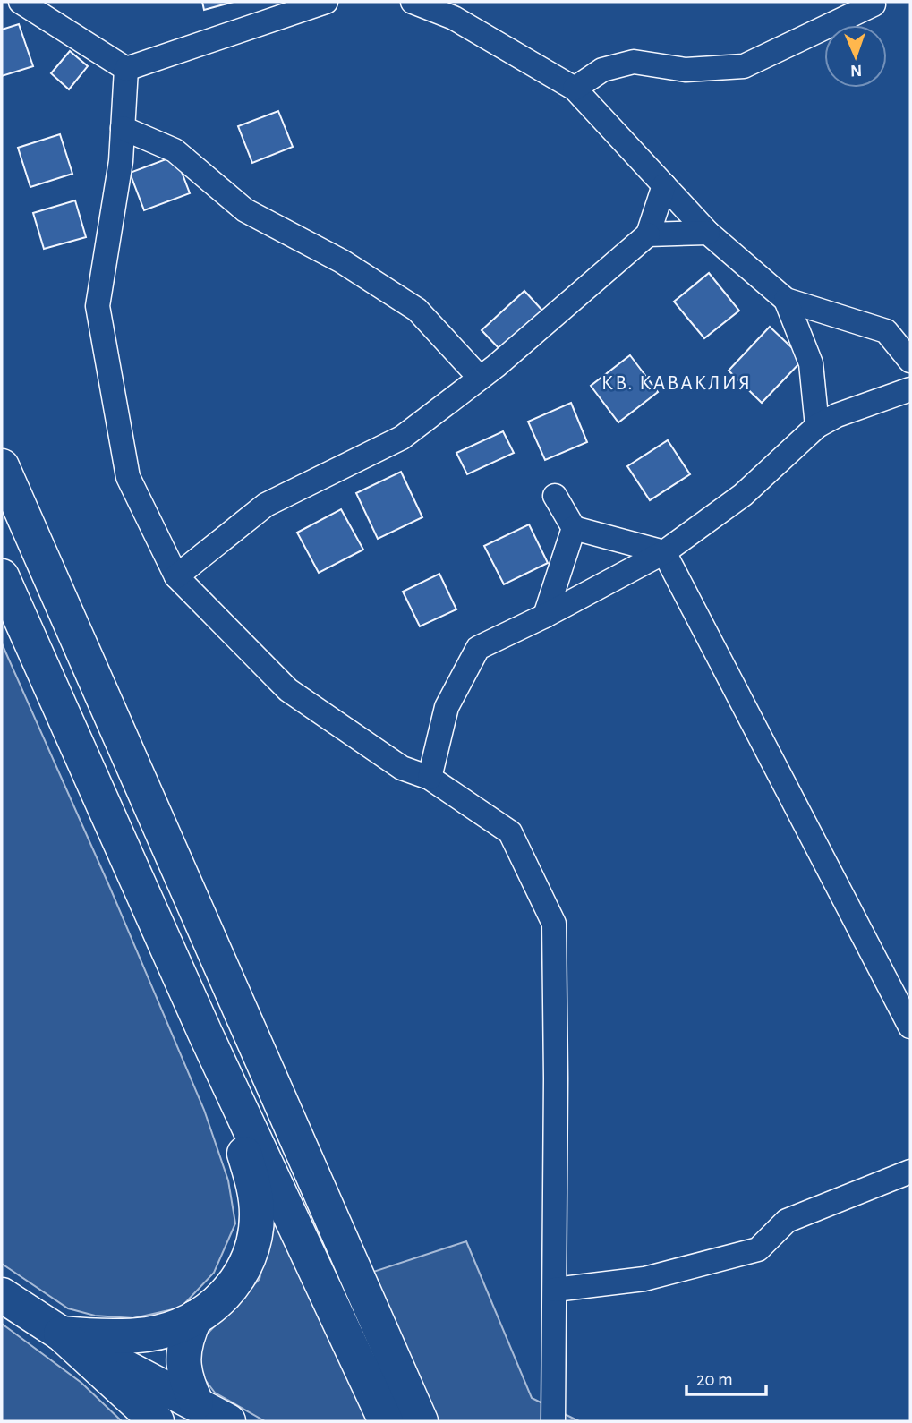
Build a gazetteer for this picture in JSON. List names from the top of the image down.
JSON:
{
  "districts": ["КВ. КАВАКЛИЯ"],
  "scale_bar": "20 m",
  "north": "bottom"
}
